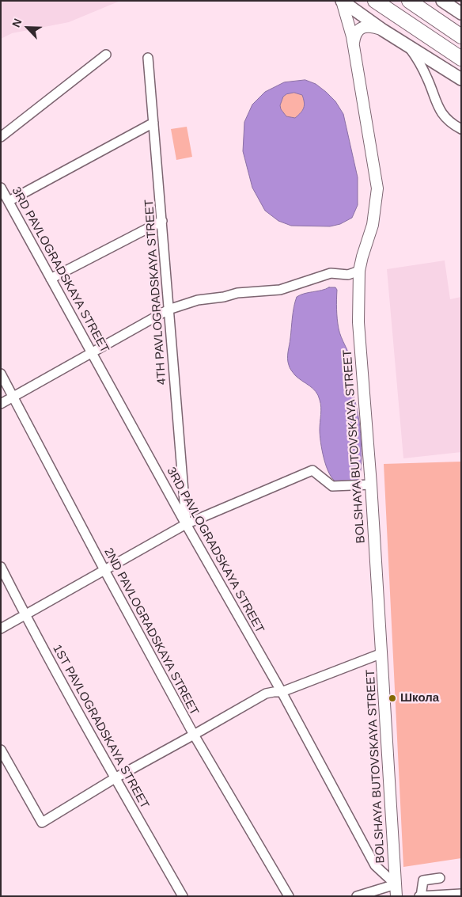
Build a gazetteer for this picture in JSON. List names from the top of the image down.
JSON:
{
  "streets": {
    "street": [
      "3RD PAVLOGRADSKAYA STREET",
      "4TH PAVLOGRADSKAYA STREET",
      "BOLSHAYA BUTOVSKAYA STREET",
      "2ND PAVLOGRADSKAYA STREET",
      "1ST PAVLOGRADSKAYA STREET"
    ]
  },
  "crossings": [
    ["3RD PAVLOGRADSKAYA STREET", "4TH PAVLOGRADSKAYA STREET"],
    ["3RD PAVLOGRADSKAYA STREET", "BOLSHAYA BUTOVSKAYA STREET"]
  ],
  "places": ["Школа"],
  "north": "top left"
}
